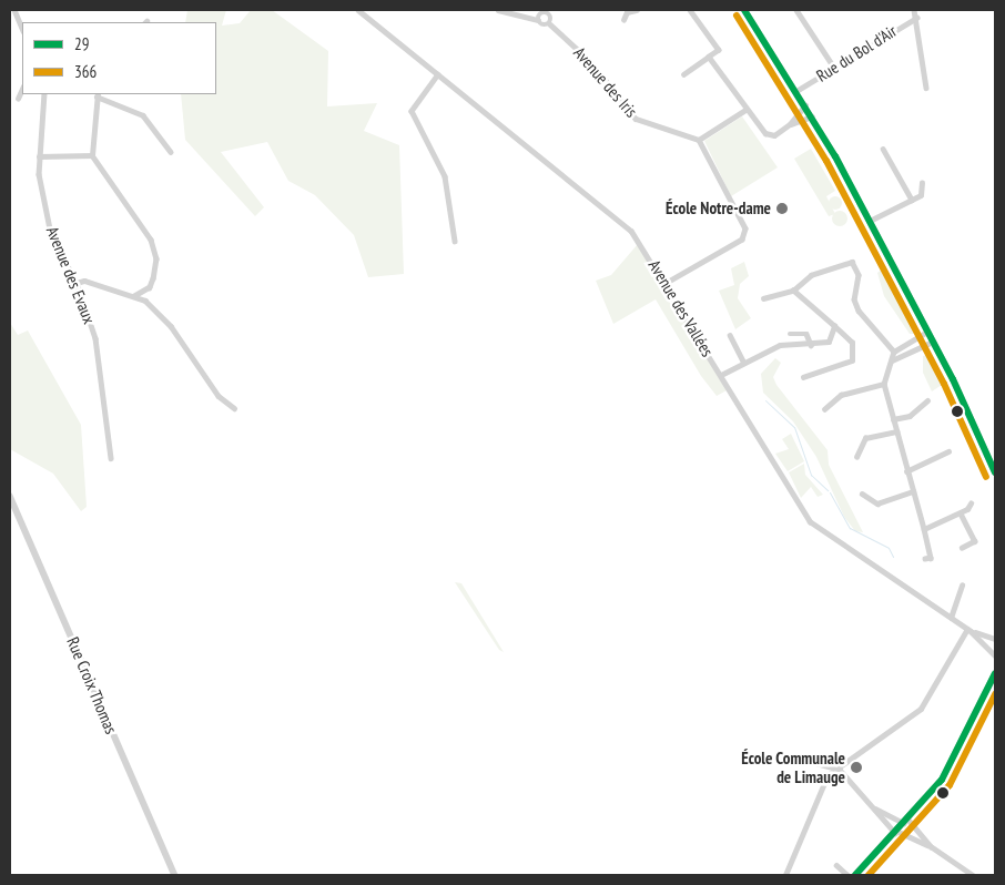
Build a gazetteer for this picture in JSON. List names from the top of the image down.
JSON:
{
  "streets": {
    "street": [
      "Rue du Bol d'Air",
      "Avenue des Iris",
      "Avenue des Evaux",
      "Avenue des Vallées",
      "Rue Croix Thomas"
    ]
  },
  "places": ["École Notre-dame", "École Communale de Limauge"],
  "lines": ["transit line 29", "transit line 366"],
  "legend": ["29", "366"]
}
